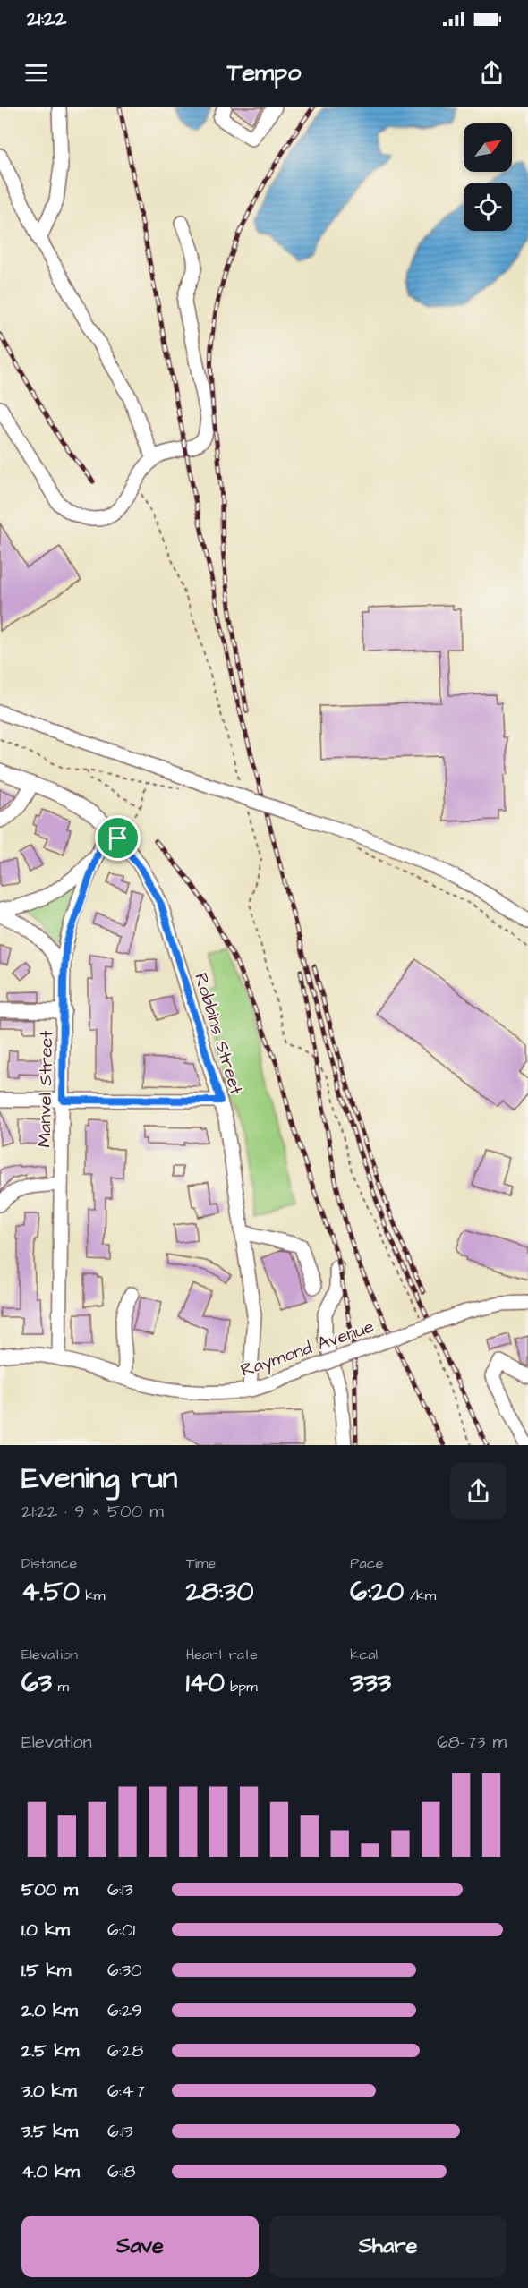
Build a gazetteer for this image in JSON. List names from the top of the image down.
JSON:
{
  "streets": {
    "street": ["Robbins Street", "Manvel Street", "Raymond Avenue"]
  },
  "crossings": [
    ["Robbins Street", "Manvel Street"],
    ["Robbins Street", "Raymond Avenue"],
    ["Manvel Street", "Raymond Avenue"]
  ],
  "north": "top right",
  "page": {
    "status": "21:22",
    "header": "Tempo",
    "heading": ["Evening run", "21:22 · 9 × 500 m"],
    "stats": [
      ["Distance", "4.50 km"],
      ["Time", "28:30"],
      ["Pace", "6:20 /km"],
      ["Elevation", "63 m"],
      ["Heart rate", "140 bpm"],
      ["kcal", "333"]
    ],
    "chart": ["Elevation", "68–73 m"],
    "list": [
      {
        "name": "500 m",
        "note": "6:13"
      },
      {
        "name": "1.0 km",
        "note": "6:01"
      },
      {
        "name": "1.5 km",
        "note": "6:30"
      },
      {
        "name": "2.0 km",
        "note": "6:29"
      },
      {
        "name": "2.5 km",
        "note": "6:28"
      },
      {
        "name": "3.0 km",
        "note": "6:47"
      },
      {
        "name": "3.5 km",
        "note": "6:13"
      },
      {
        "name": "4.0 km",
        "note": "6:18"
      }
    ],
    "buttons": ["Save", "Share"]
  }
}
